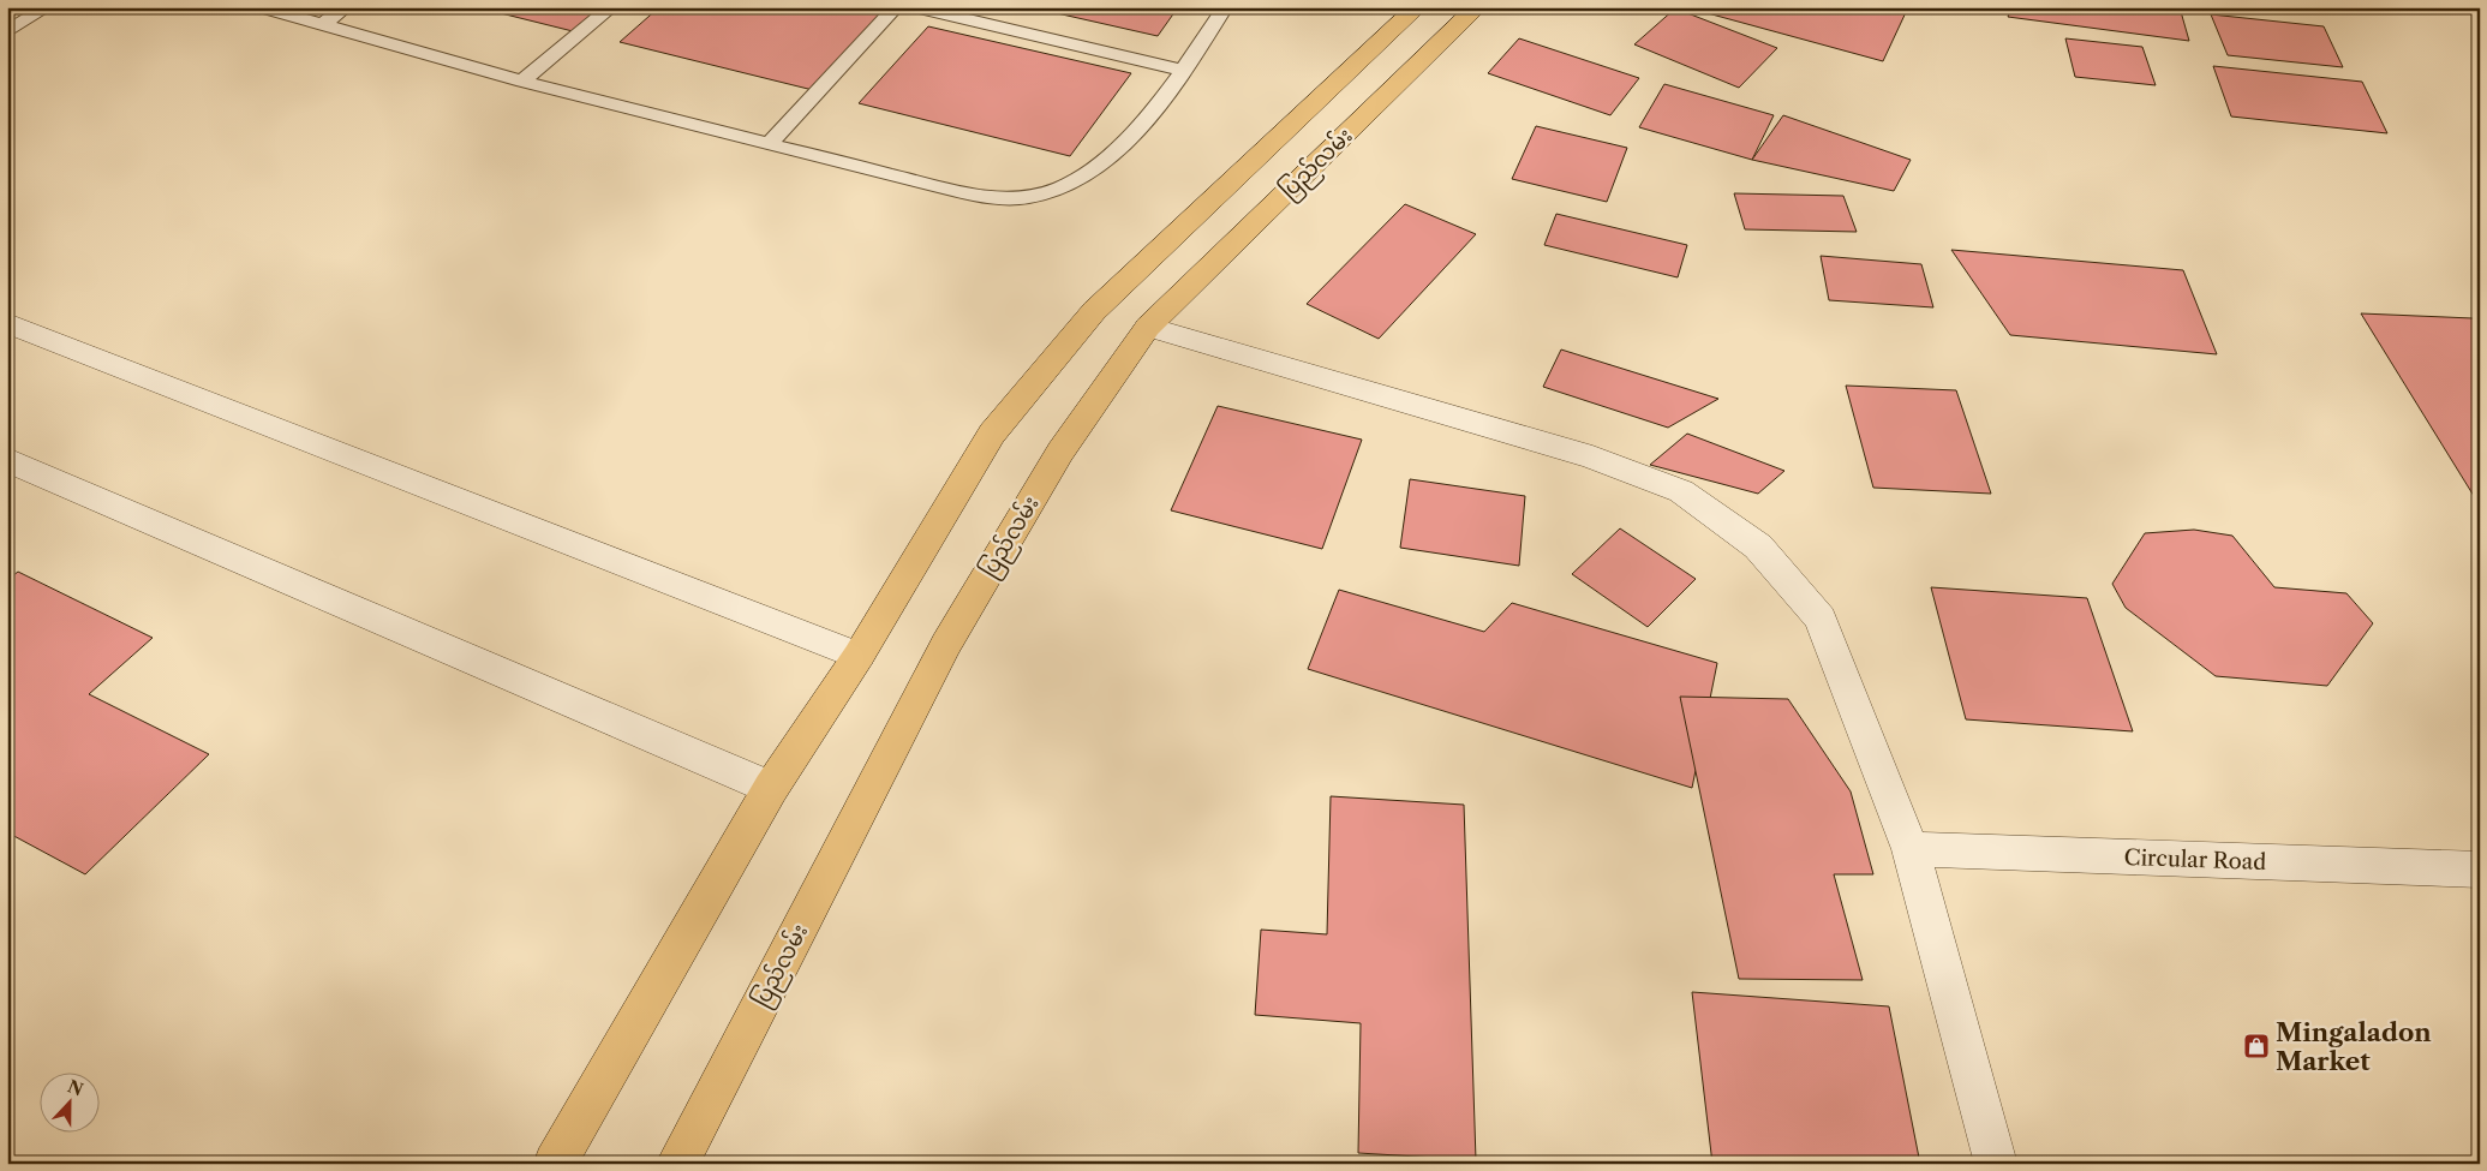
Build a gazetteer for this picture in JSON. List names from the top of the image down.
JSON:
{
  "streets": {
    "highway": ["ပြည်လမ်း"],
    "street": ["Circular Road"]
  },
  "places": {
    "shop": ["Mingaladon Market"]
  },
  "north": "top"
}
